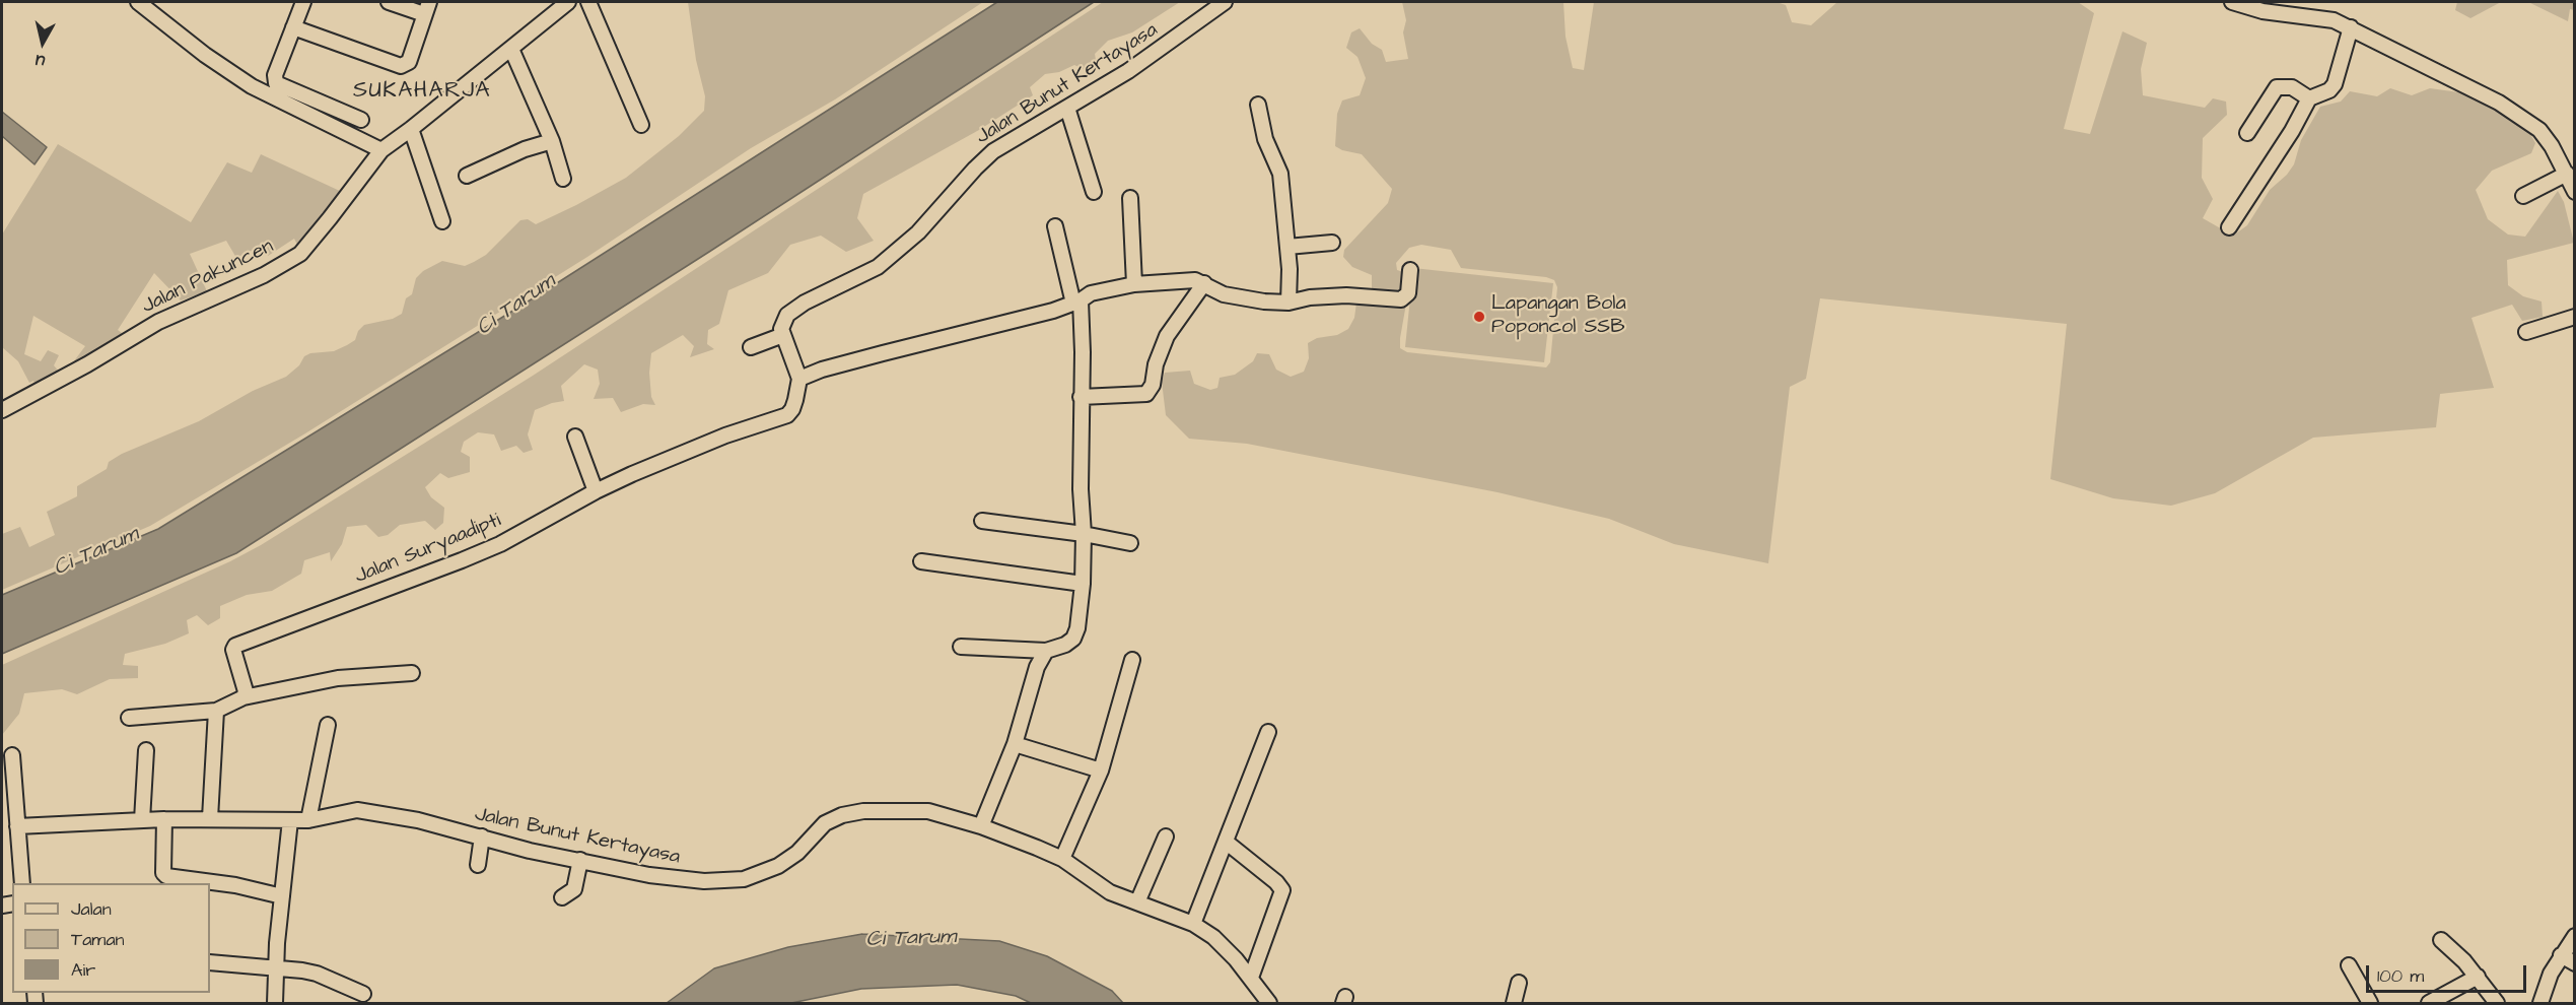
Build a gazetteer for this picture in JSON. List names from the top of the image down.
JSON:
{
  "streets": {
    "street": ["Jalan Bunut Kertayasa", "Jalan Pakuncen", "Jalan Suryaadipti"]
  },
  "districts": ["SUKAHARJA"],
  "water": ["Ci Tarum"],
  "places": ["Lapangan Bola Poponcol SSB"],
  "legend": ["Jalan", "Taman", "Air"],
  "scale_bar": "100 m",
  "north": "bottom"
}
